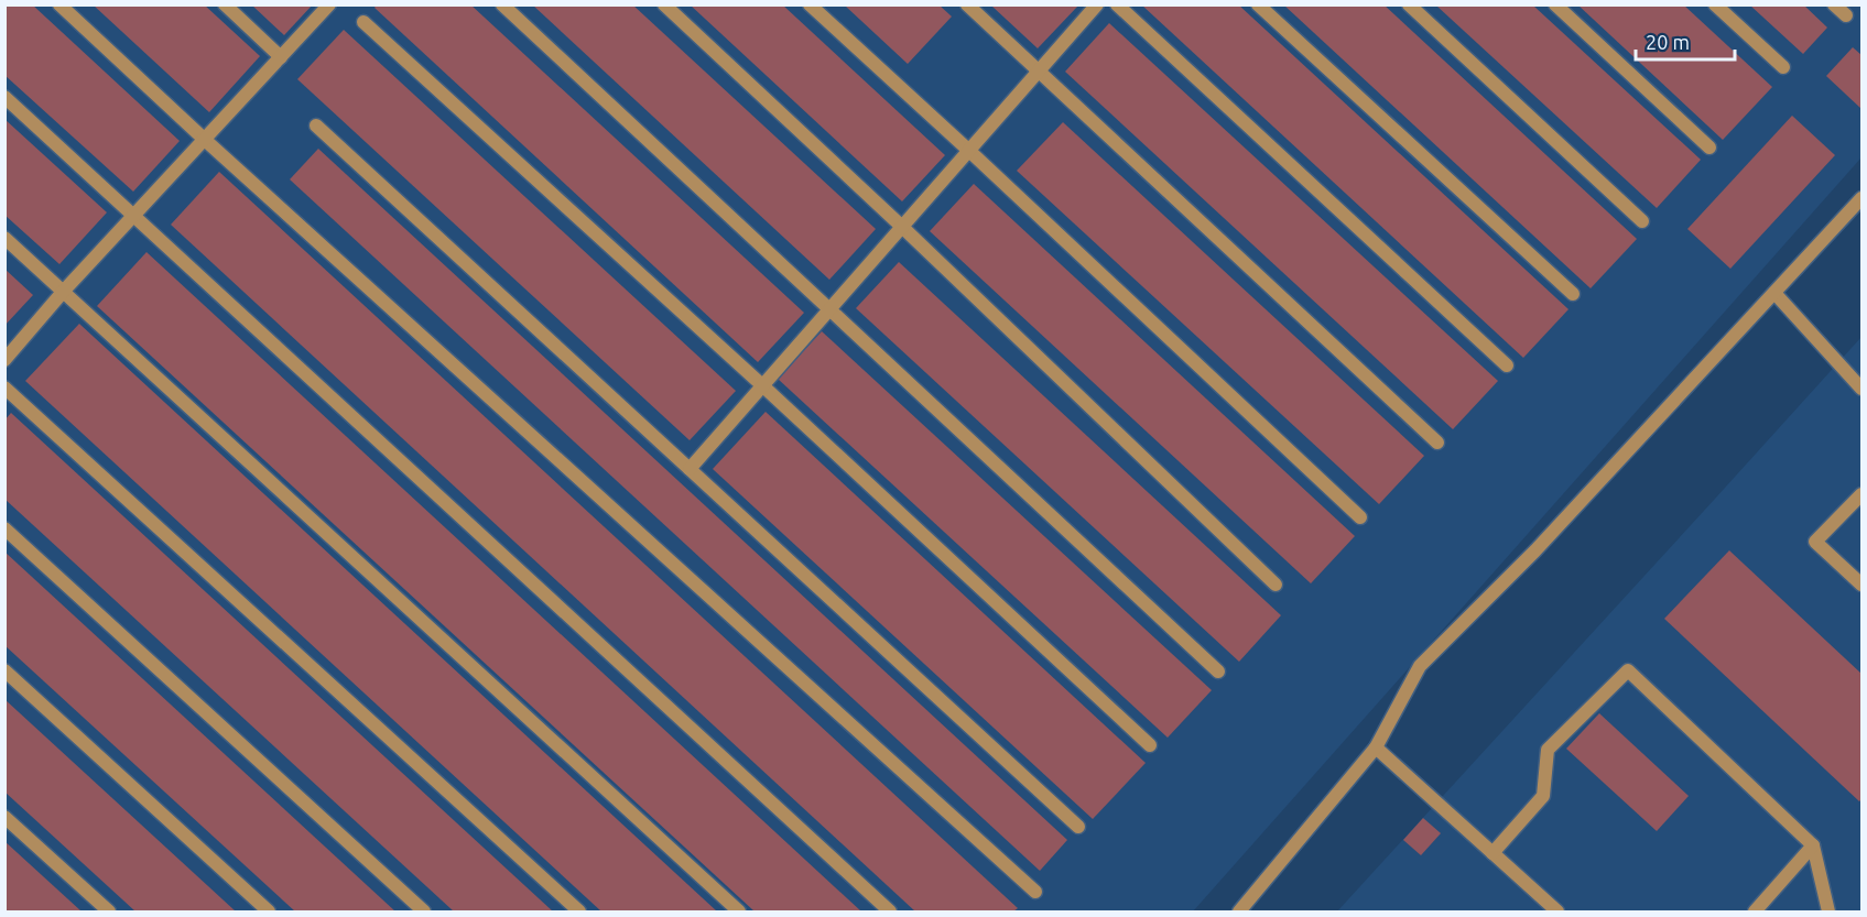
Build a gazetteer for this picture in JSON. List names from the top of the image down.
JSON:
{
  "scale_bar": "20 m"
}
